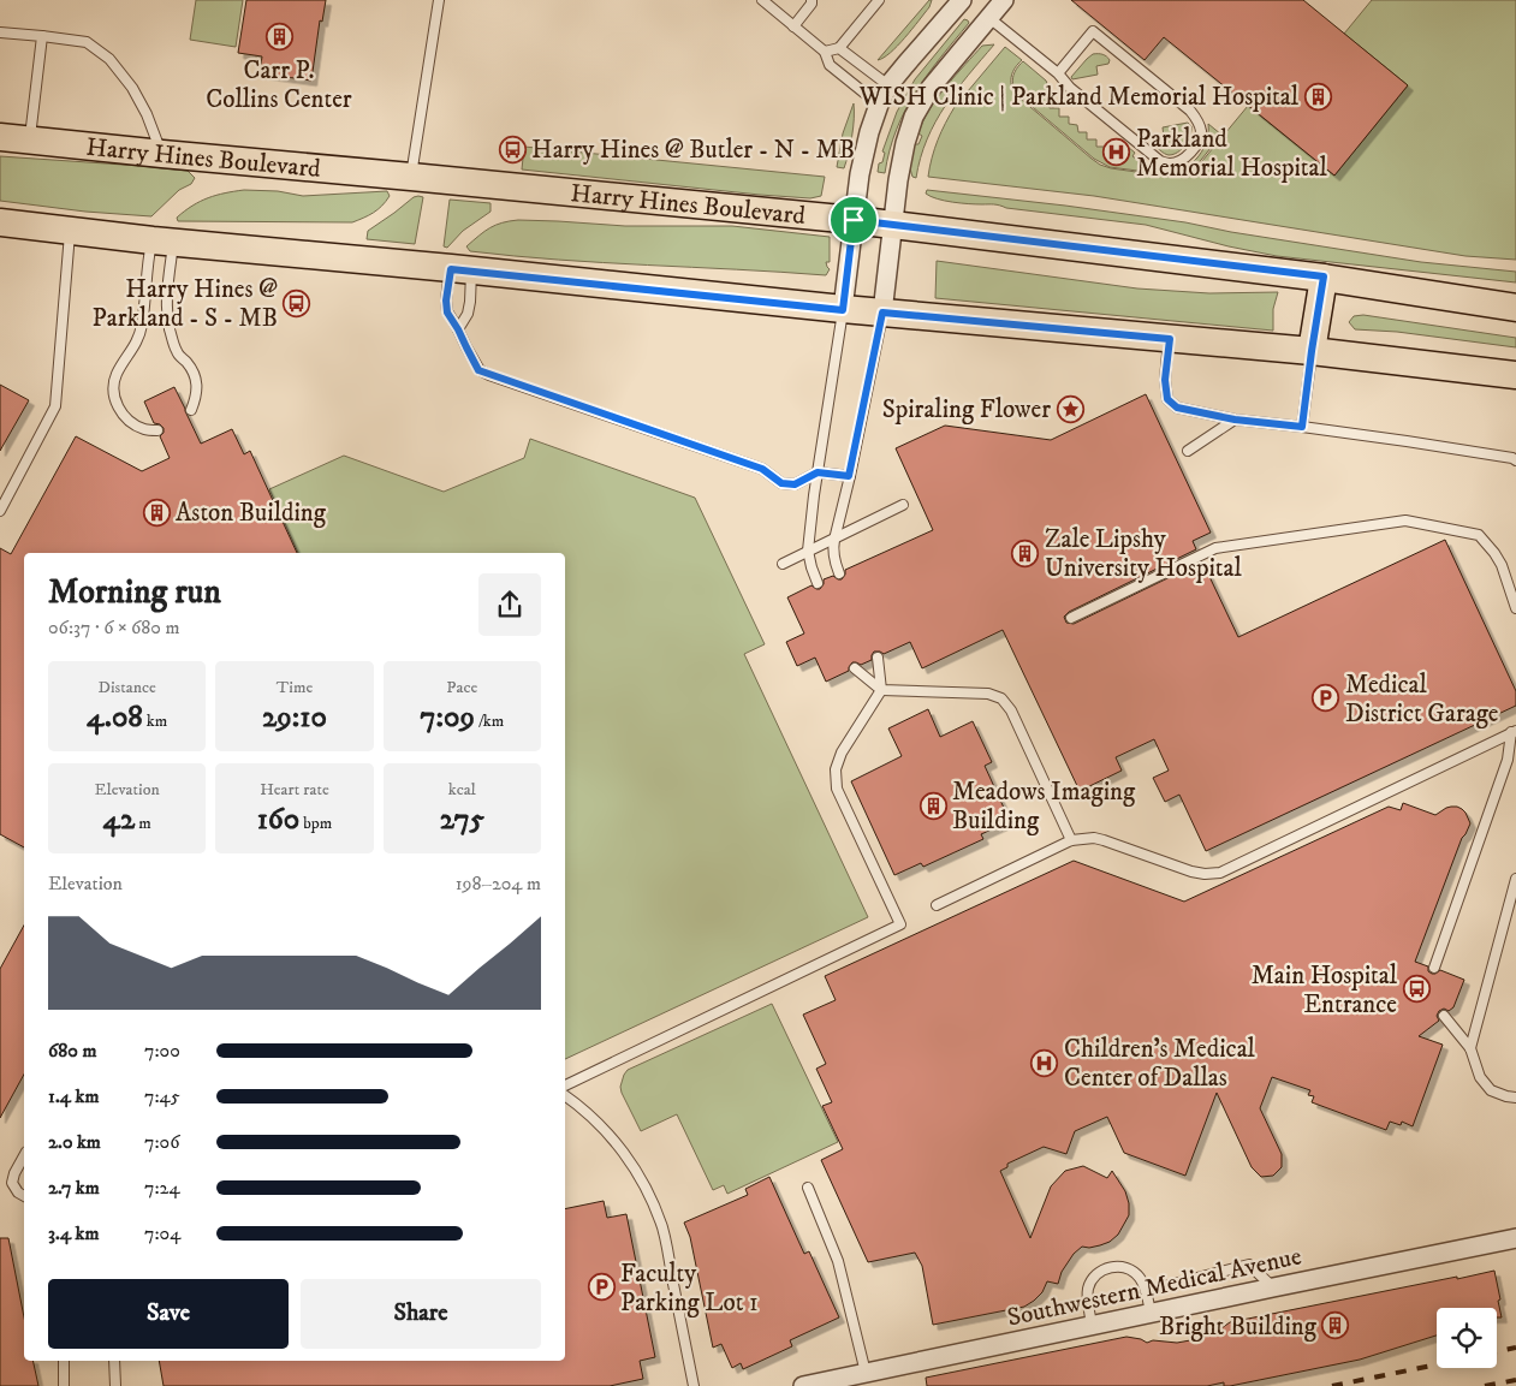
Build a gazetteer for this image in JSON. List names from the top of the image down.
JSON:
{
  "streets": {
    "main road": ["Harry Hines Boulevard"],
    "street": ["Southwestern Medical Avenue"]
  },
  "places": {
    "building": [
      "Carr P. Collins Center",
      "WISH Clinic | Parkland Memorial Hospital",
      "Aston Building",
      "Zale Lipshy University Hospital",
      "Meadows Imaging Building",
      "Bright Building"
    ],
    "bus stop": ["Harry Hines @ Butler - N - MB", "Harry Hines @ Parkland - S - MB", "Main Hospital Entrance"],
    "hospital": ["Parkland Memorial Hospital", "Children's Medical Center of Dallas"],
    "place": ["Spiraling Flower"],
    "parking": ["Medical District Garage", "Faculty Parking Lot 1"]
  },
  "page": {
    "heading": ["Morning run", "06:37 · 6 × 680 m"],
    "stats": [
      ["Distance", "4.08 km"],
      ["Time", "29:10"],
      ["Pace", "7:09 /km"],
      ["Elevation", "42 m"],
      ["Heart rate", "160 bpm"],
      ["kcal", "275"]
    ],
    "chart": ["Elevation", "198–204 m"],
    "list": [
      {
        "name": "680 m",
        "note": "7:00"
      },
      {
        "name": "1.4 km",
        "note": "7:45"
      },
      {
        "name": "2.0 km",
        "note": "7:06"
      },
      {
        "name": "2.7 km",
        "note": "7:24"
      },
      {
        "name": "3.4 km",
        "note": "7:04"
      }
    ],
    "buttons": ["Save", "Share"]
  }
}
